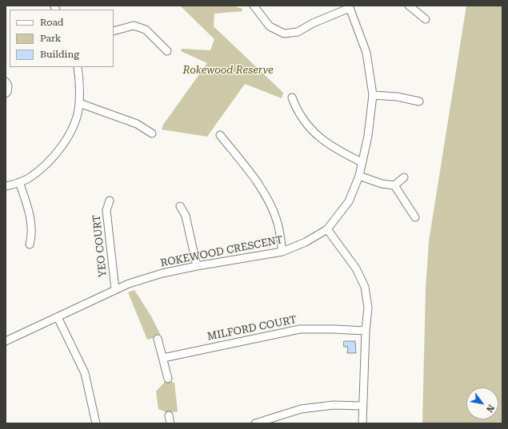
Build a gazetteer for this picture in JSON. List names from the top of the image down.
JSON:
{
  "streets": {
    "street": ["YEO COURT", "ROKEWOOD CRESCENT", "MILFORD COURT"]
  },
  "crossings": [
    ["YEO COURT", "ROKEWOOD CRESCENT"]
  ],
  "parks": ["Rokewood Reserve"],
  "legend": ["Road", "Park", "Building"],
  "north": "bottom right"
}
